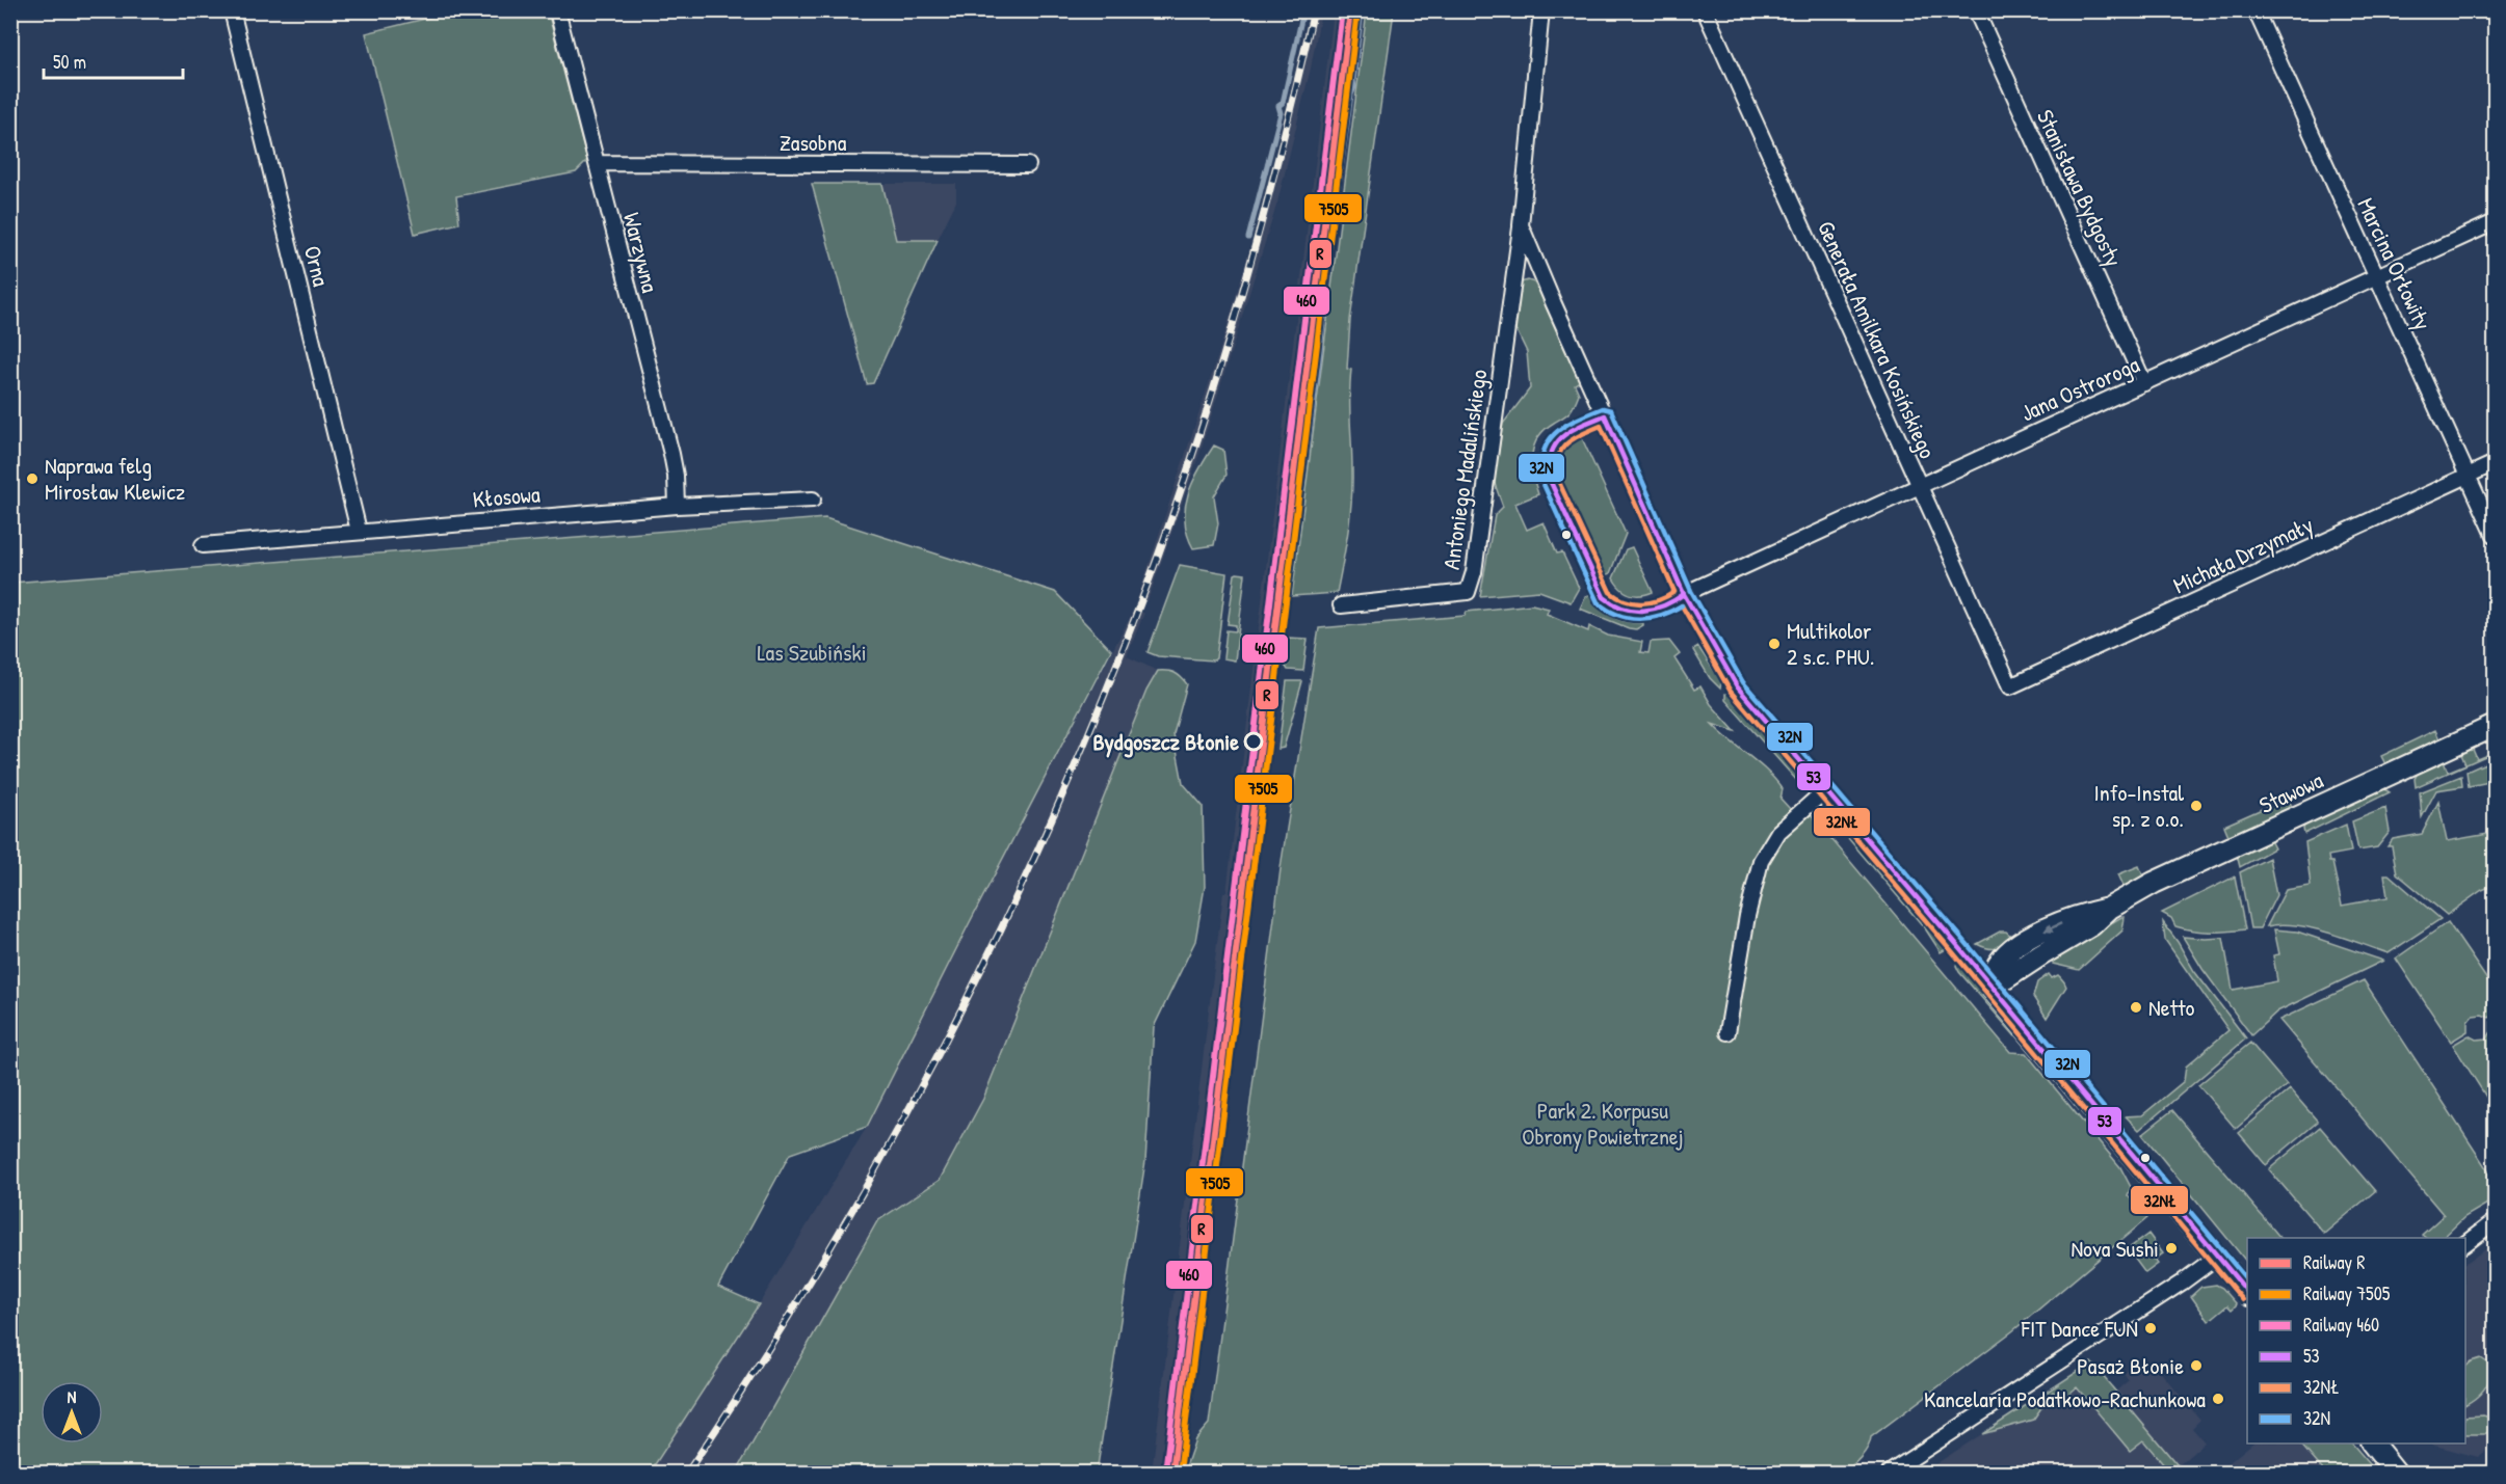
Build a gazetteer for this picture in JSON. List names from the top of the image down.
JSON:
{
  "streets": {
    "street": [
      "Zasobna",
      "Stanisława Bydgosty",
      "Warzywna",
      "Marcina Orłowity",
      "Orna",
      "Generała Amilkara Kosińskiego",
      "Jana Ostroroga",
      "Antoniego Madalińskiego",
      "Kłosowa",
      "Michała Drzymały",
      "Stawowa"
    ]
  },
  "crossings": [
    ["Zasobna", "Warzywna"],
    ["Stanisława Bydgosty", "Jana Ostroroga"],
    ["Warzywna", "Kłosowa"],
    ["Marcina Orłowity", "Jana Ostroroga"],
    ["Marcina Orłowity", "Michała Drzymały"],
    ["Orna", "Kłosowa"],
    ["Generała Amilkara Kosińskiego", "Jana Ostroroga"],
    ["Generała Amilkara Kosińskiego", "Michała Drzymały"],
    ["Jana Ostroroga", "Antoniego Madalińskiego"],
    ["Antoniego Madalińskiego", "Stawowa"]
  ],
  "parks": ["Las Szubiński", "Park 2. Korpusu Obrony Powietrznej"],
  "places": [
    "Naprawa felg Mirosław Klewicz",
    "Multikolor 2 s.c. PHU.",
    "Bydgoszcz Błonie",
    "Info-Instal sp. z o.o.",
    "Netto",
    "Nova Sushi",
    "FIT Dance FUN",
    "Pasaż Błonie",
    "Kancelaria Podatkowo-Rachunkowa"
  ],
  "lines": [
    "rail line R",
    "rail line 460",
    "rail line 7505",
    "transit line 32N",
    "transit line 53",
    "transit line 32NŁ"
  ],
  "legend": [
    "Railway R",
    "Railway 7505",
    "Railway 460",
    "53",
    "32NŁ",
    "32N"
  ],
  "scale_bar": "50 m",
  "north": "top"
}
